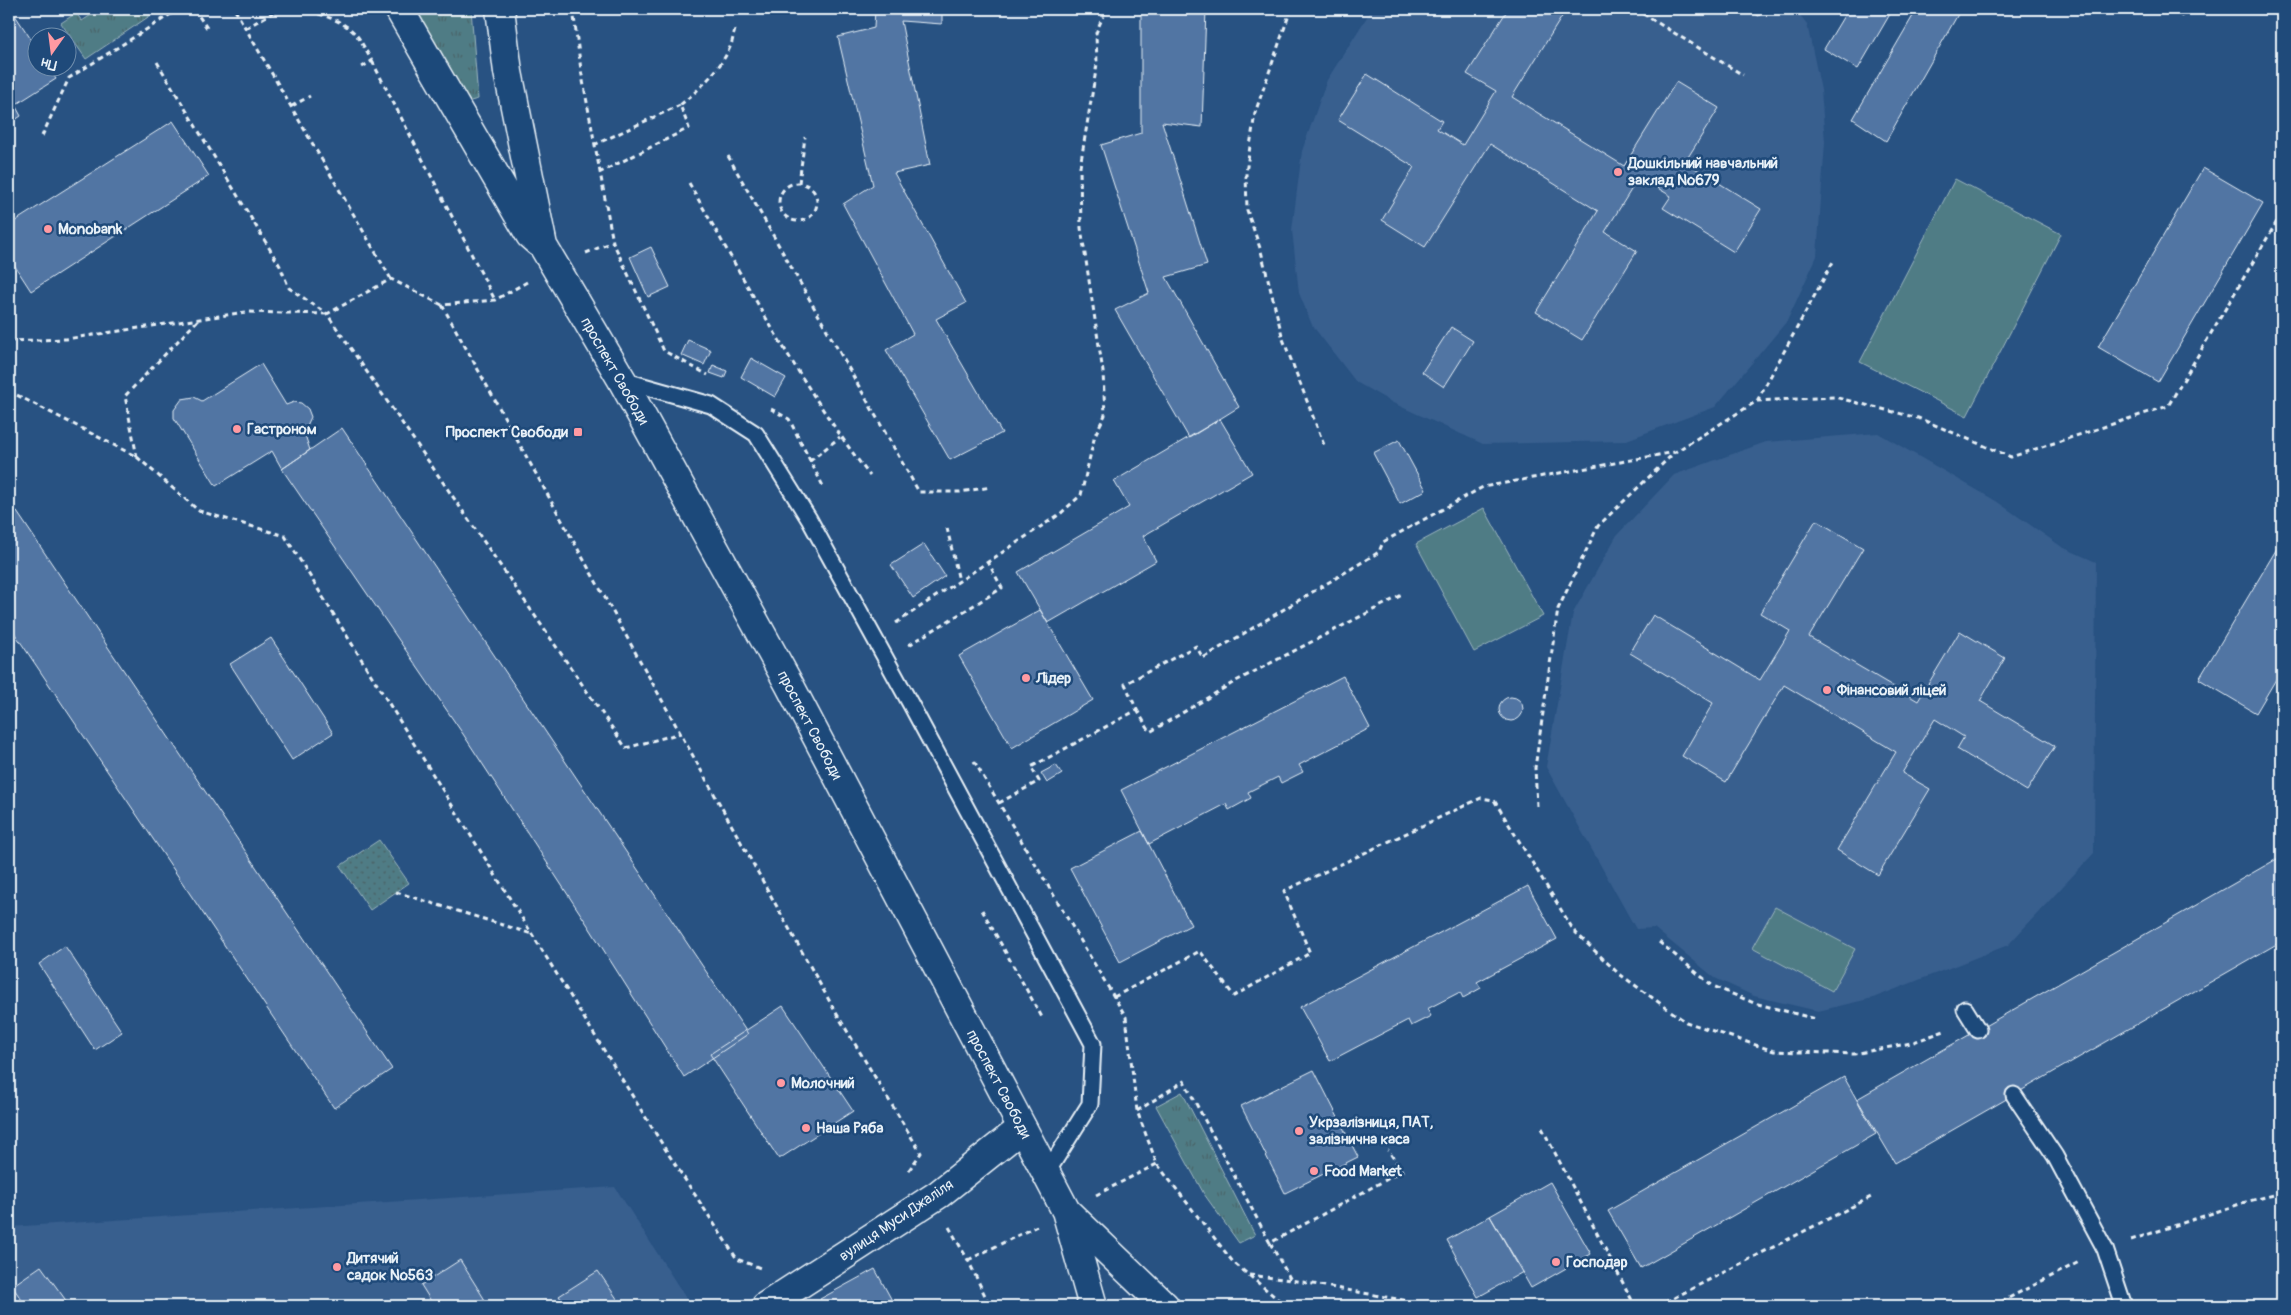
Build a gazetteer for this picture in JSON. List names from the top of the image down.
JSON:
{
  "streets": {
    "street": ["проспект Свободи", "вулиця Муси Джаліля"]
  },
  "crossings": [
    ["проспект Свободи", "вулиця Муси Джаліля"]
  ],
  "places": {
    "other": [
      "Дошкільний навчальний заклад №679",
      "Monobank",
      "Гастроном",
      "Лідер",
      "Фінансовий ліцей",
      "Молочний",
      "Наша Ряба",
      "Укрзалізниця, ПАТ, залізнична каса",
      "Food Market",
      "Господар",
      "Дитячий садок №563"
    ],
    "transit": ["Проспект Свободи"]
  },
  "north": "bottom"
}
